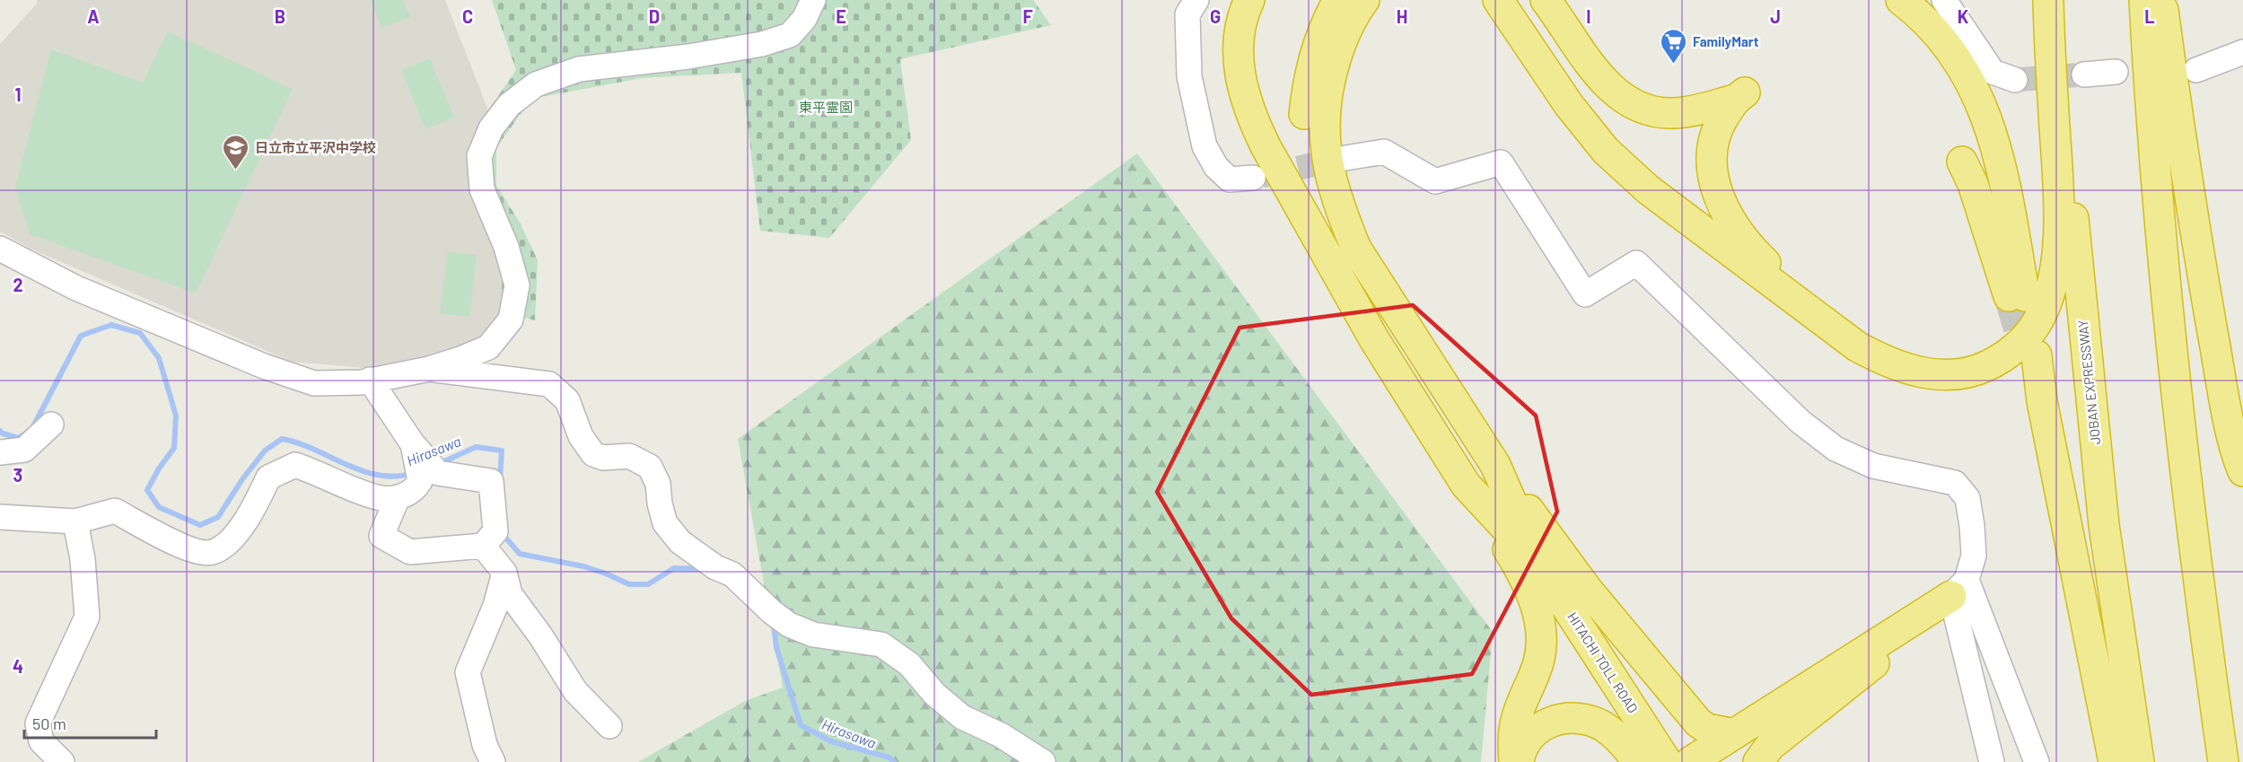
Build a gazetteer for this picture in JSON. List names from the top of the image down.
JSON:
{
  "streets": {
    "highway": ["JOBAN EXPRESSWAY", "HITACHI TOLL ROAD"]
  },
  "water": ["Hirasawa"],
  "parks": ["東平霊園"],
  "places": {
    "supermarket": ["FamilyMart"],
    "school or university": ["日立市立平沢中学校"]
  },
  "scale_bar": "50 m",
  "grid": {
    "columns": [
      "A",
      "B",
      "C",
      "D",
      "E",
      "F",
      "G",
      "H",
      "I",
      "J",
      "K",
      "L"
    ],
    "rows": [
      "1",
      "2",
      "3",
      "4"
    ]
  }
}
